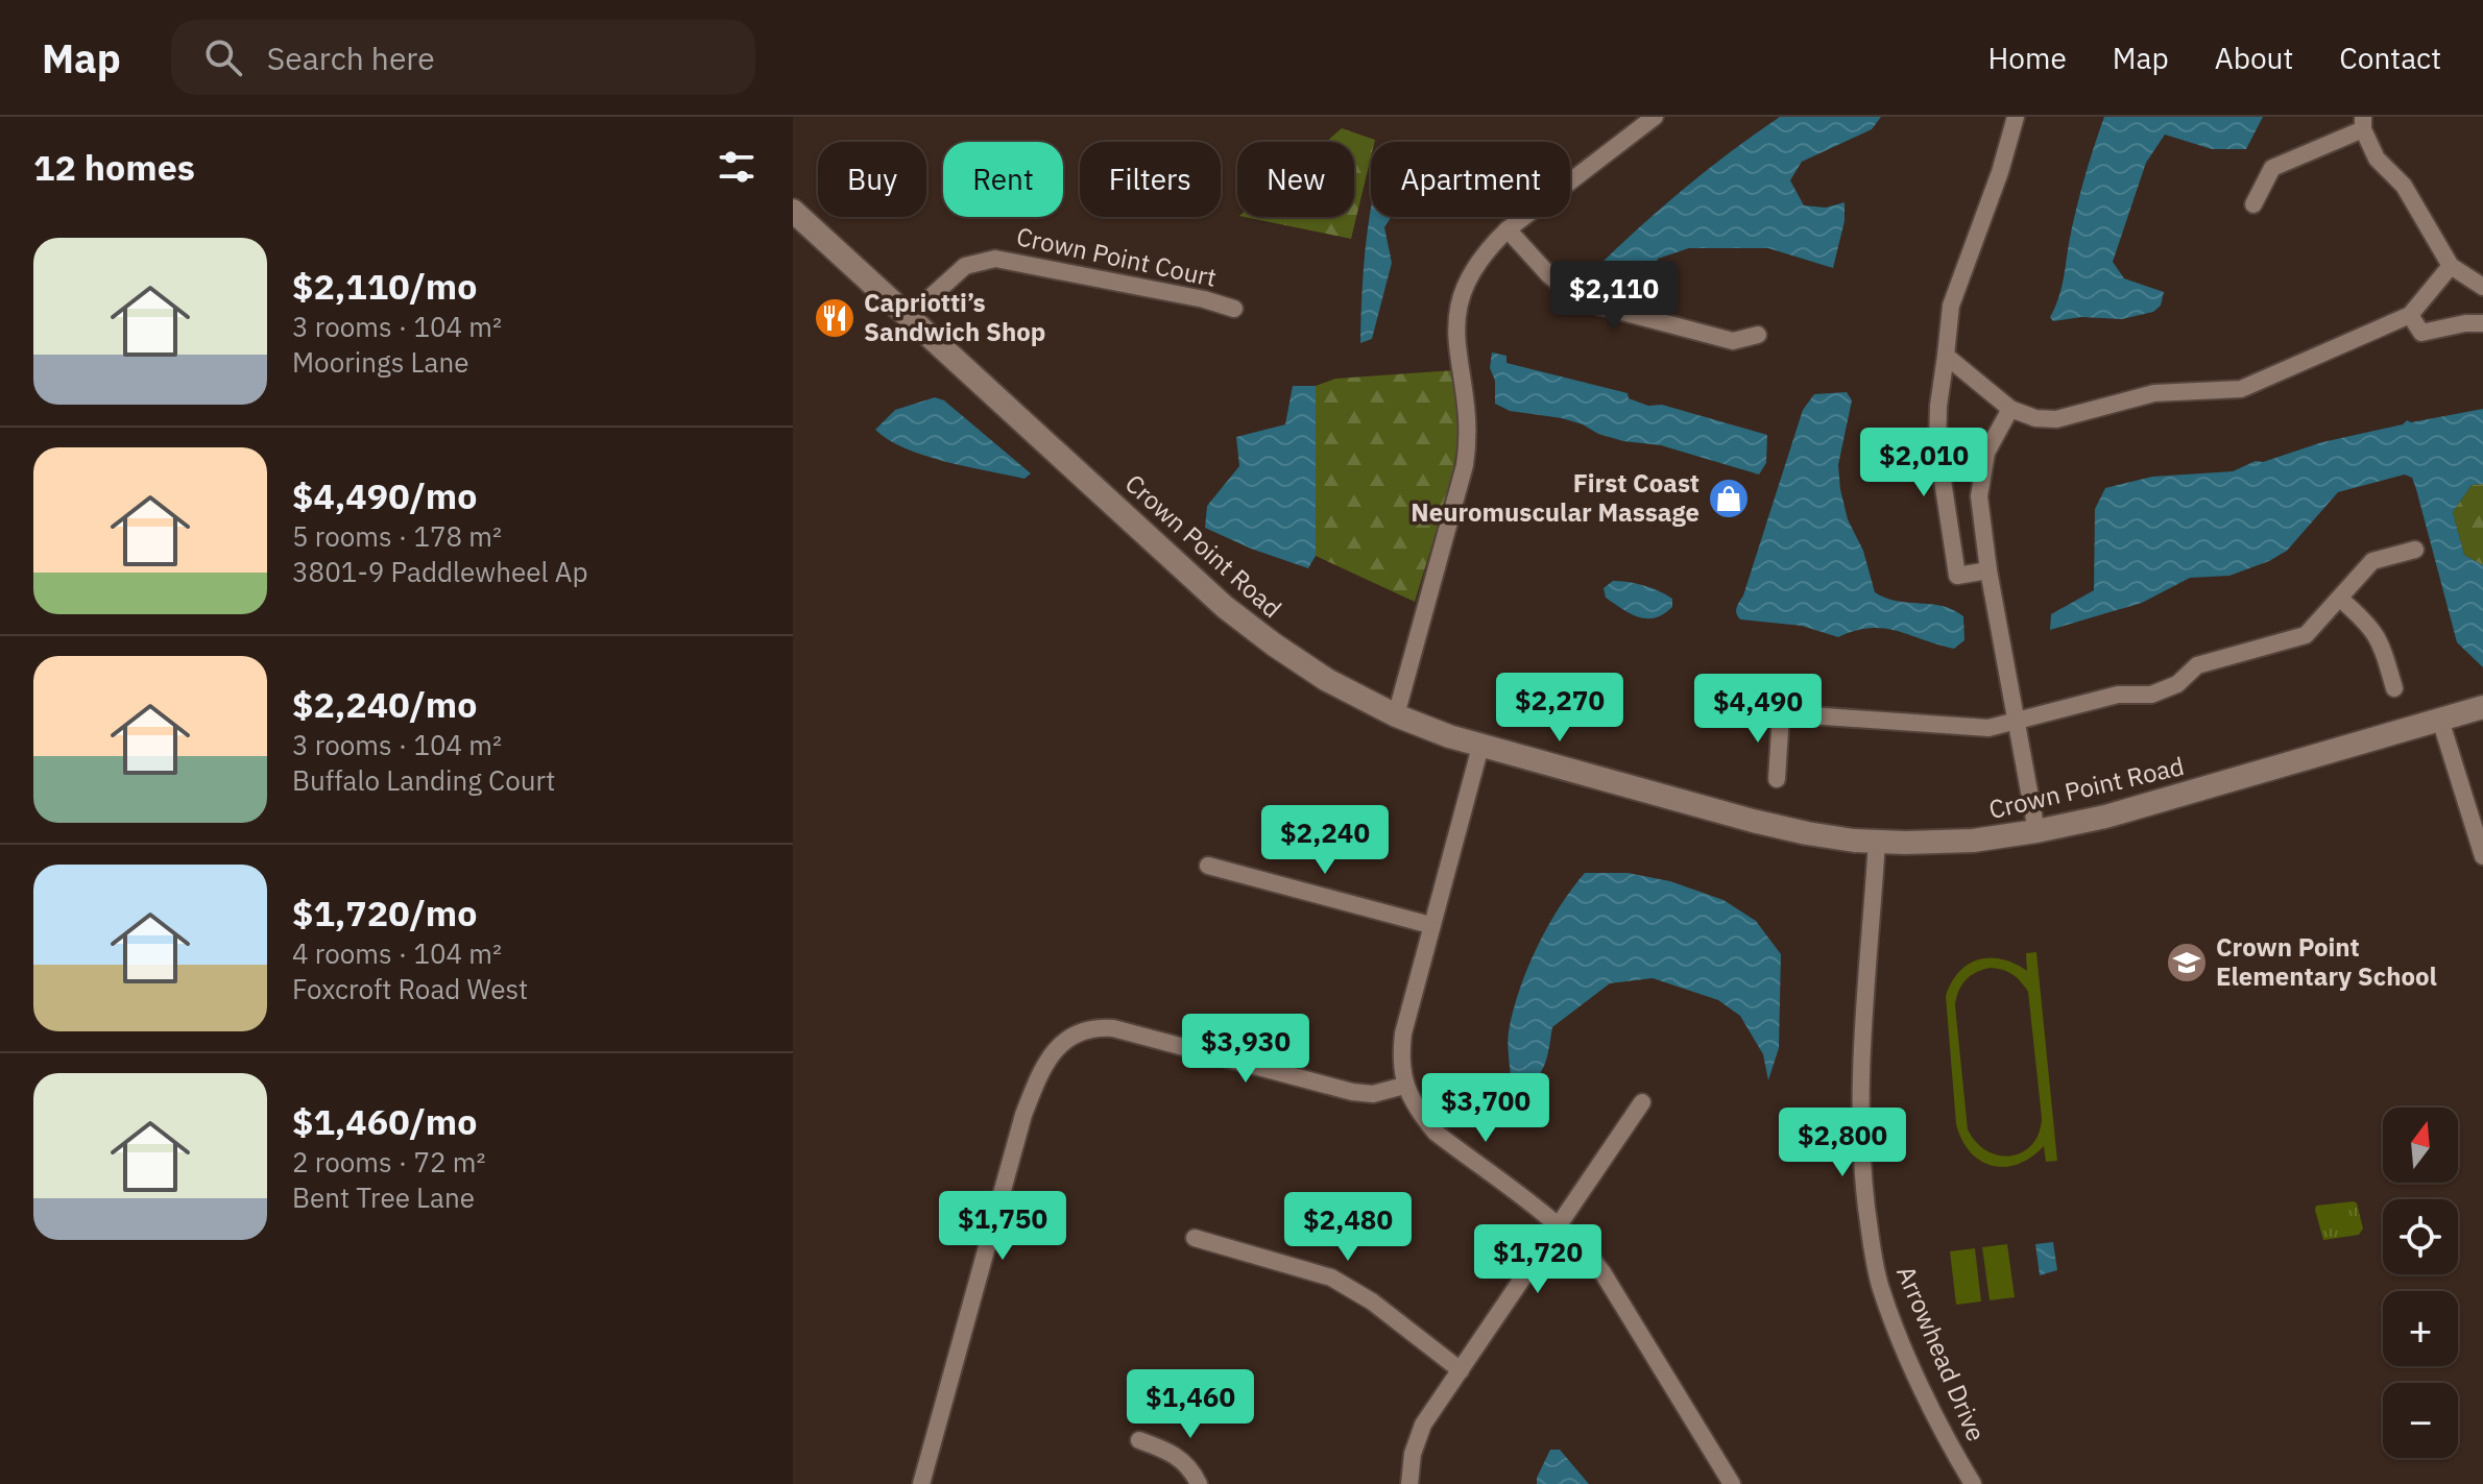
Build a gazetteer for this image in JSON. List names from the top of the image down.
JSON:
{
  "streets": {
    "street": ["Crown Point Court", "Crown Point Road", "Arrowhead Drive"]
  },
  "crossings": [
    ["Crown Point Court", "Crown Point Road"],
    ["Crown Point Road", "Arrowhead Drive"]
  ],
  "places": {
    "restaurant": ["Capriotti’s Sandwich Shop"],
    "shop": ["First Coast Neuromuscular Massage"],
    "school or university": ["Crown Point Elementary School"]
  },
  "north": "top",
  "page": {
    "header": "Map",
    "search": "Search here",
    "nav": [
      "Home",
      "Map",
      "About",
      "Contact"
    ],
    "heading": "12 homes",
    "chip": [
      "Buy",
      "Rent",
      "Filters",
      "New",
      "Apartment"
    ],
    "list": [
      {
        "name": "$2,110/mo",
        "note": "3 rooms · 104 m² · Moorings Lane"
      },
      {
        "name": "$4,490/mo",
        "note": "5 rooms · 178 m² · 3801-9 Paddlewheel Ap"
      },
      {
        "name": "$2,240/mo",
        "note": "3 rooms · 104 m² · Buffalo Landing Court"
      },
      {
        "name": "$1,720/mo",
        "note": "4 rooms · 104 m² · Foxcroft Road West"
      },
      {
        "name": "$1,460/mo",
        "note": "2 rooms · 72 m² · Bent Tree Lane"
      }
    ],
    "price": [
      "$2,110",
      "$2,010",
      "$2,270",
      "$4,490",
      "$2,240",
      "$3,930",
      "$3,700",
      "$2,800",
      "$1,750",
      "$2,480",
      "$1,720",
      "$1,460"
    ],
    "map_buttons": ["+", "−"]
  }
}
